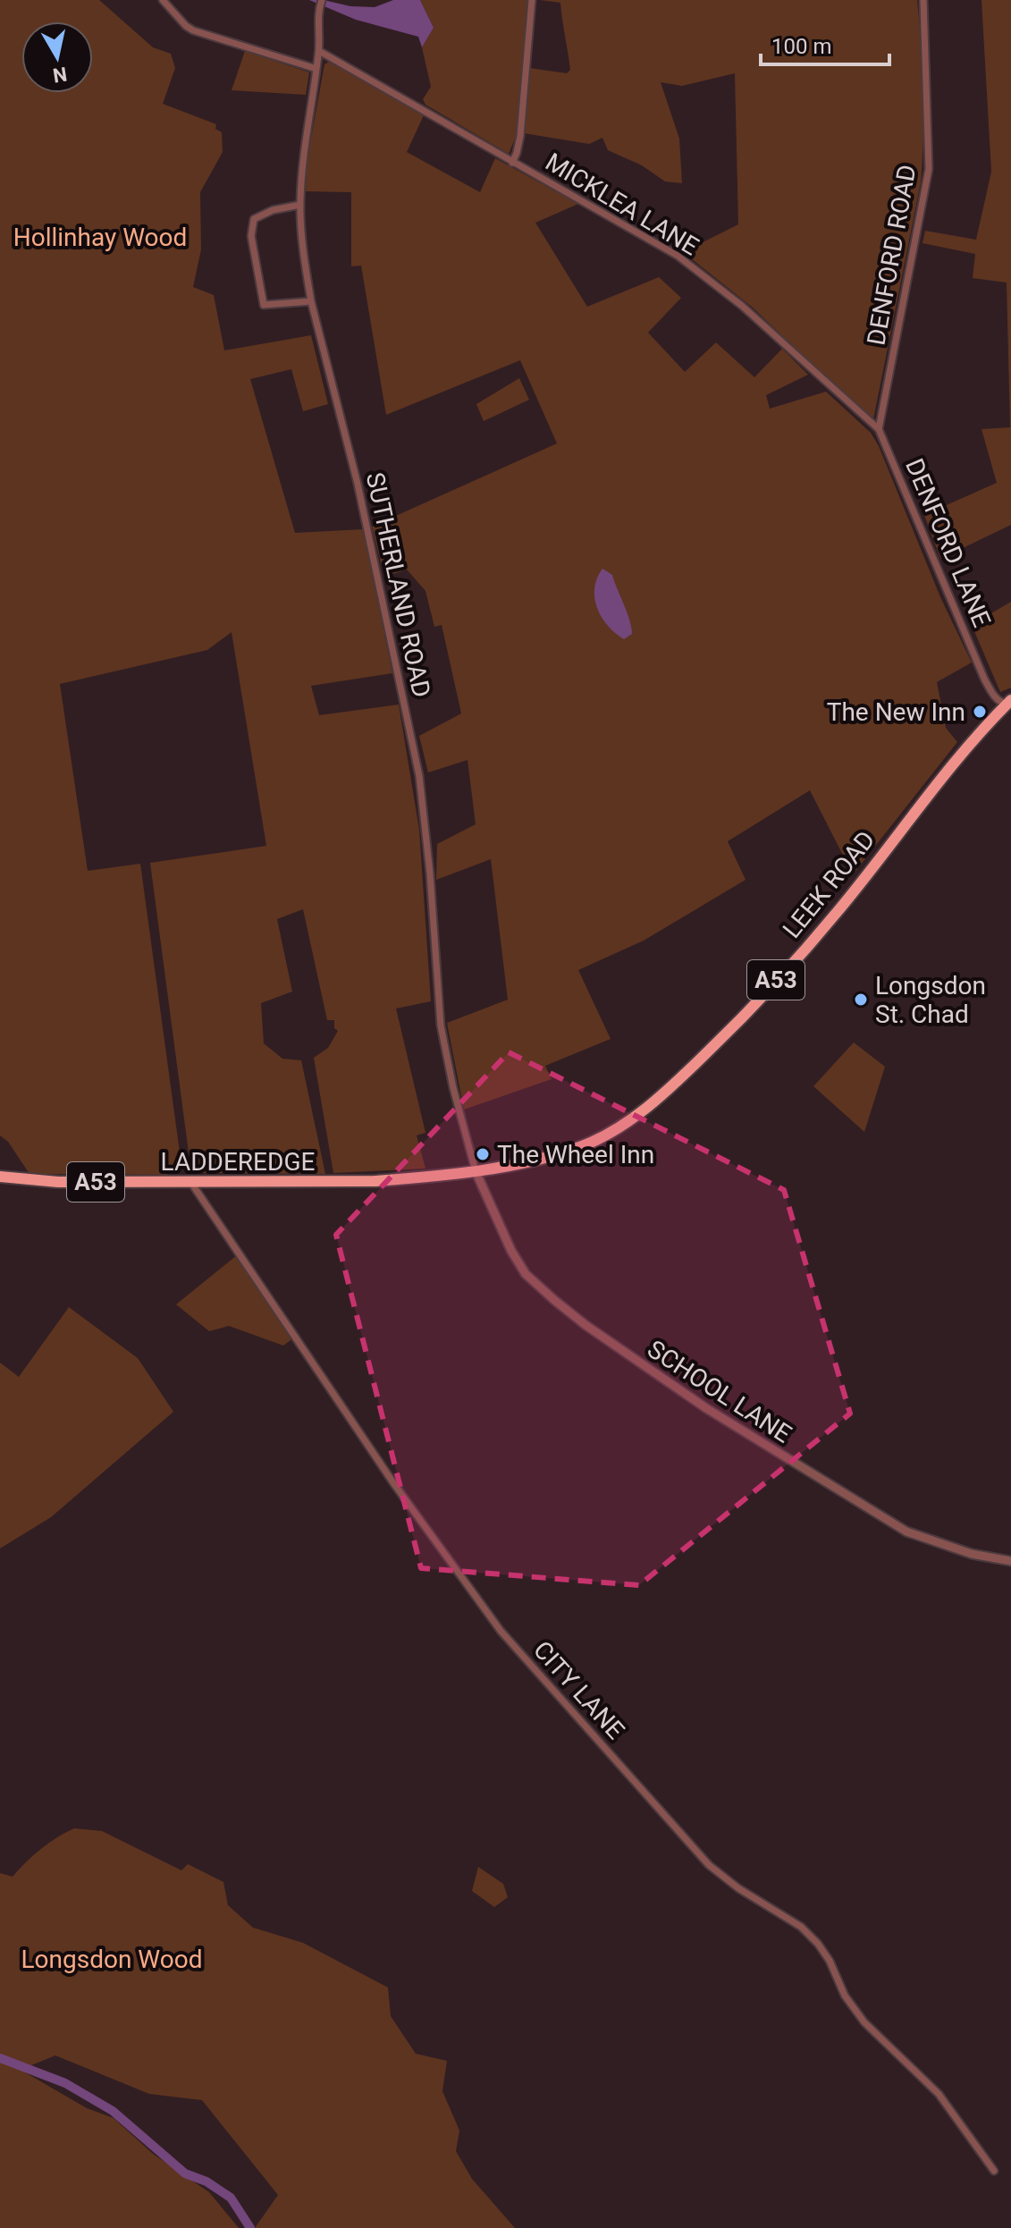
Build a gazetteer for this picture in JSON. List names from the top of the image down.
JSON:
{
  "streets": {
    "highway": ["LEEK ROAD", "A53", "LADDEREDGE"],
    "street": [
      "MICKLEA LANE",
      "DENFORD ROAD",
      "DENFORD LANE",
      "SUTHERLAND ROAD",
      "SCHOOL LANE",
      "CITY LANE"
    ]
  },
  "crossings": [
    ["MICKLEA LANE", "DENFORD ROAD"],
    ["MICKLEA LANE", "DENFORD LANE"],
    ["MICKLEA LANE", "SUTHERLAND ROAD"],
    ["DENFORD ROAD", "DENFORD LANE"],
    ["DENFORD LANE", "LEEK ROAD"],
    ["SUTHERLAND ROAD", "LEEK ROAD"],
    ["SUTHERLAND ROAD", "LADDEREDGE"],
    ["SUTHERLAND ROAD", "SCHOOL LANE"],
    ["LEEK ROAD", "LADDEREDGE"],
    ["LEEK ROAD", "SCHOOL LANE"],
    ["LADDEREDGE", "SCHOOL LANE"],
    ["LADDEREDGE", "CITY LANE"]
  ],
  "parks": ["Hollinhay Wood", "Longsdon Wood"],
  "places": ["The New Inn", "Longsdon St. Chad", "The Wheel Inn"],
  "scale_bar": "100 m",
  "north": "bottom"
}
